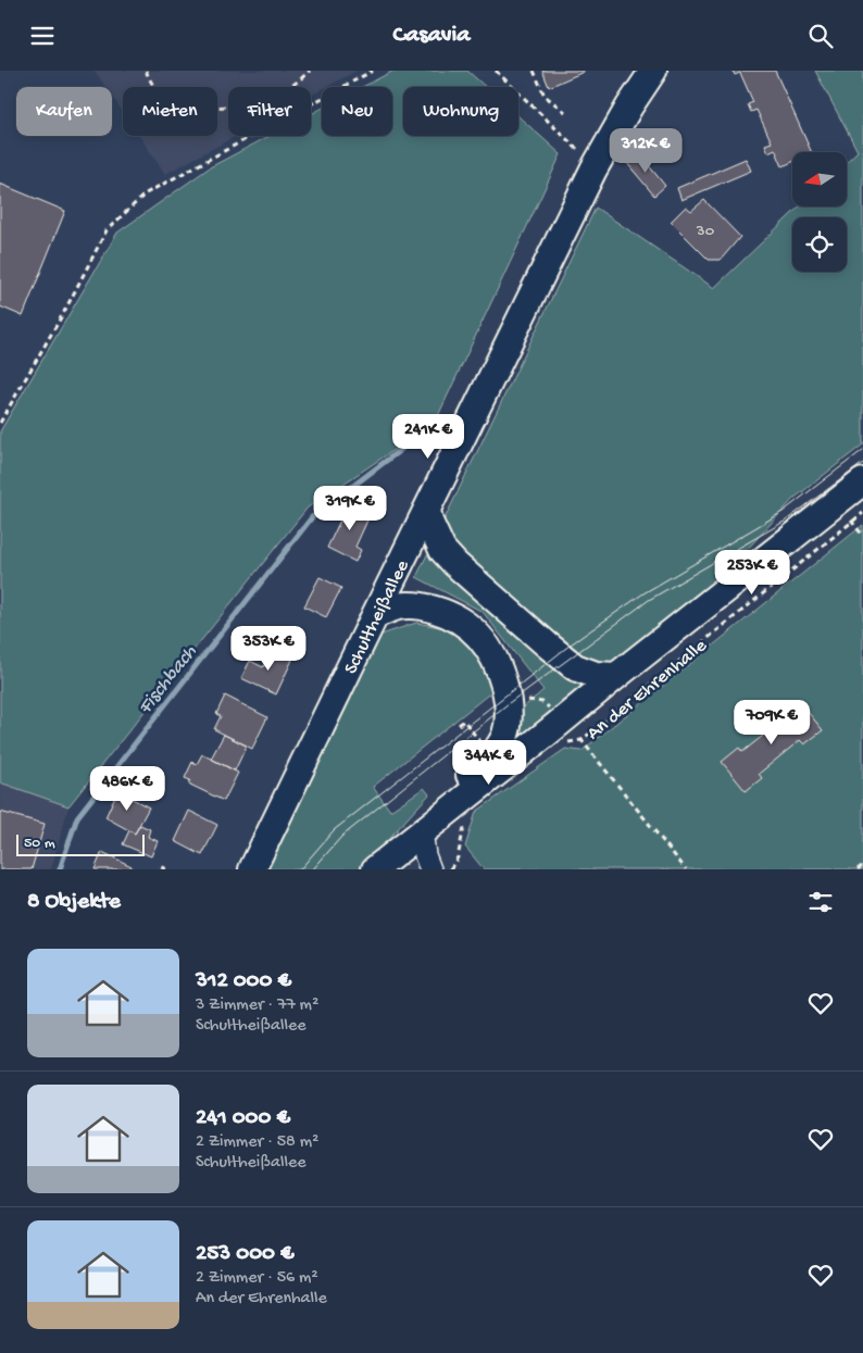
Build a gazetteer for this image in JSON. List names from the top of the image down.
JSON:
{
  "streets": {
    "main road": ["Schultheißallee", "An der Ehrenhalle"]
  },
  "water": ["Fischbach"],
  "house_numbers": ["30"],
  "scale_bar": "50 m",
  "north": "left",
  "page": {
    "header": "Casavia",
    "chip": [
      "Kaufen",
      "Mieten",
      "Filter",
      "Neu",
      "Wohnung"
    ],
    "price": [
      "312K €",
      "241K €",
      "319K €",
      "253K €",
      "353K €",
      "709K €",
      "344K €",
      "486K €"
    ],
    "scale": "50 m",
    "heading": "8 Objekte",
    "list": [
      {
        "name": "312 000 €",
        "note": "3 Zimmer · 77 m² · Schultheißallee"
      },
      {
        "name": "241 000 €",
        "note": "2 Zimmer · 58 m² · Schultheißallee"
      },
      {
        "name": "253 000 €",
        "note": "2 Zimmer · 56 m² · An der Ehrenhalle"
      }
    ]
  }
}
